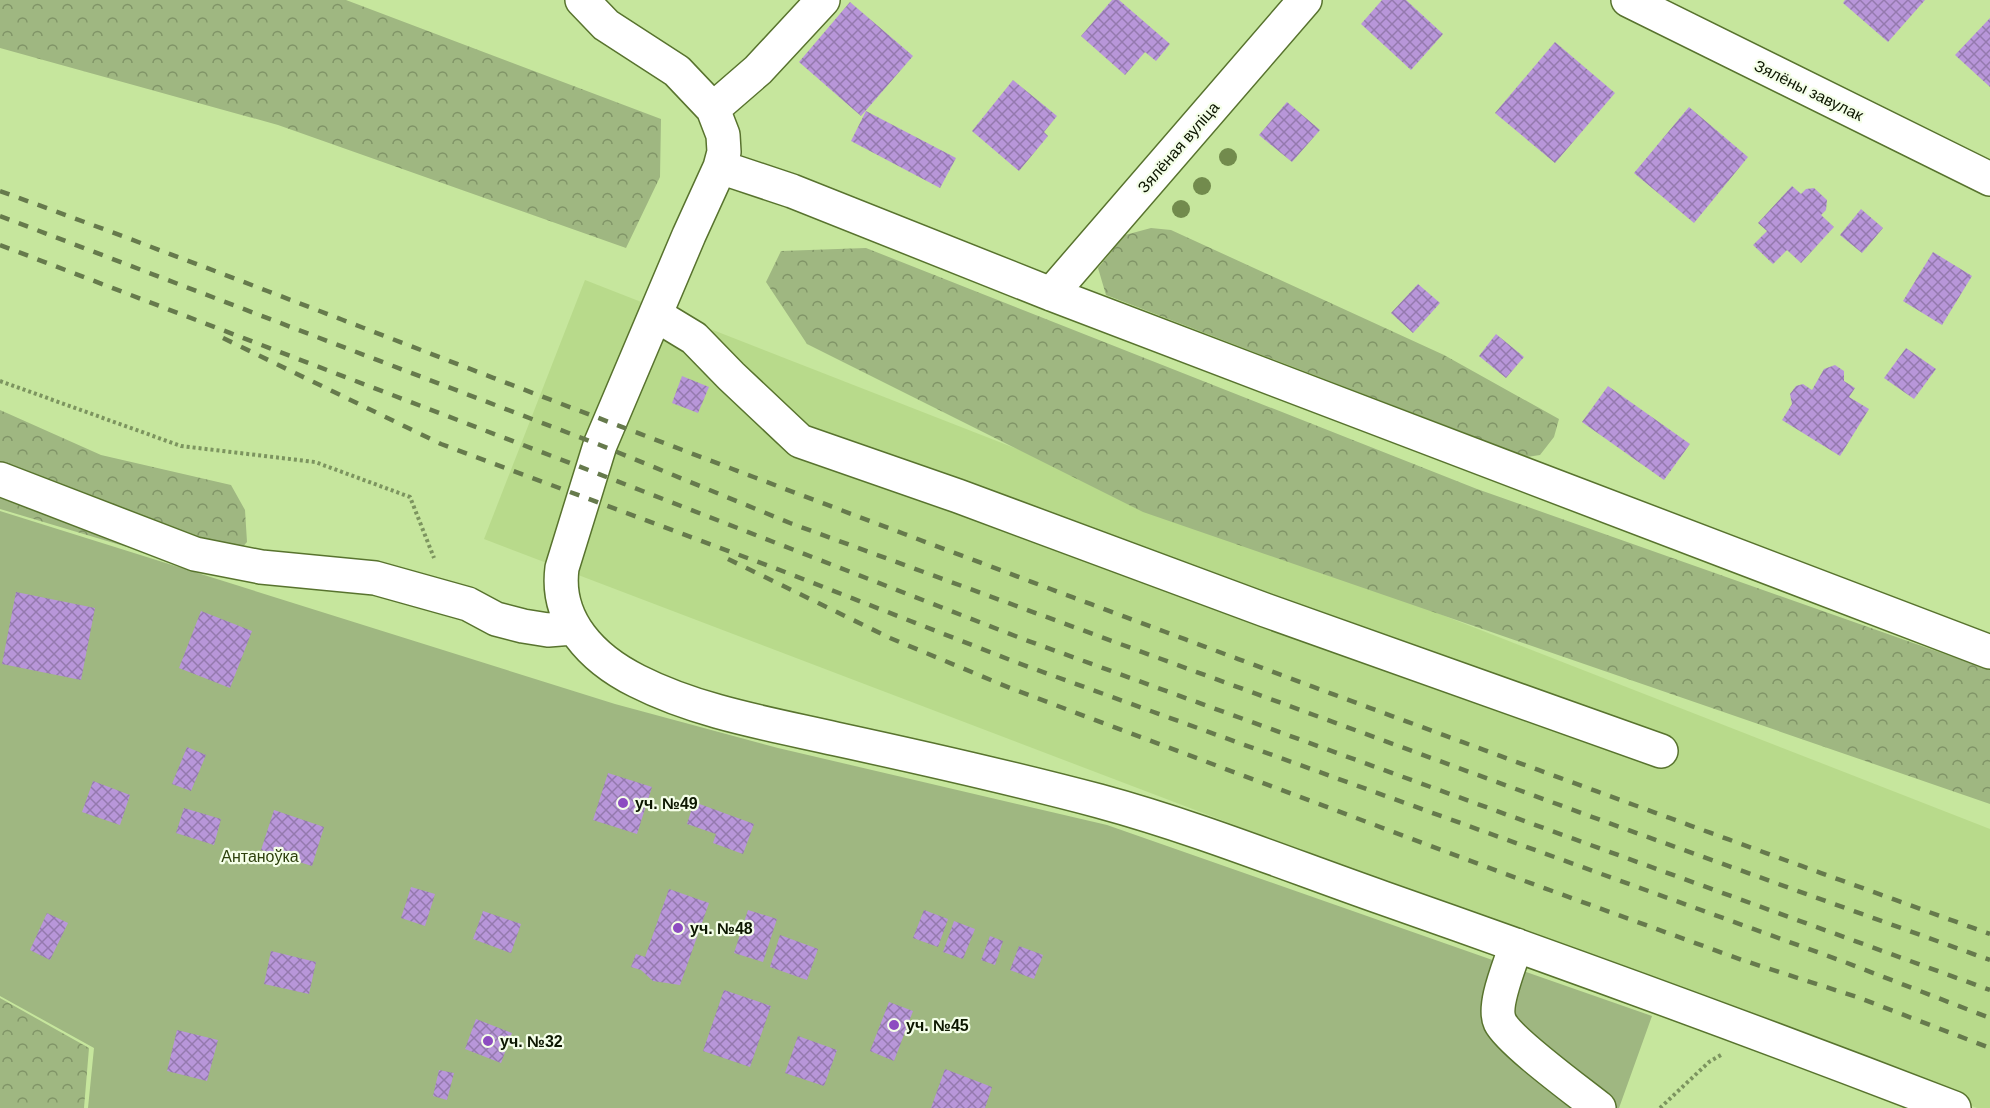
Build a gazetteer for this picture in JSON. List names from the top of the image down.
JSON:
{
  "streets": {
    "street": ["Зялёны завулак", "Зялёная вуліца"]
  },
  "parks": ["Антаноўка"],
  "places": [
    "уч. №49",
    "уч. №48",
    "уч. №45",
    "уч. №32"
  ]
}
